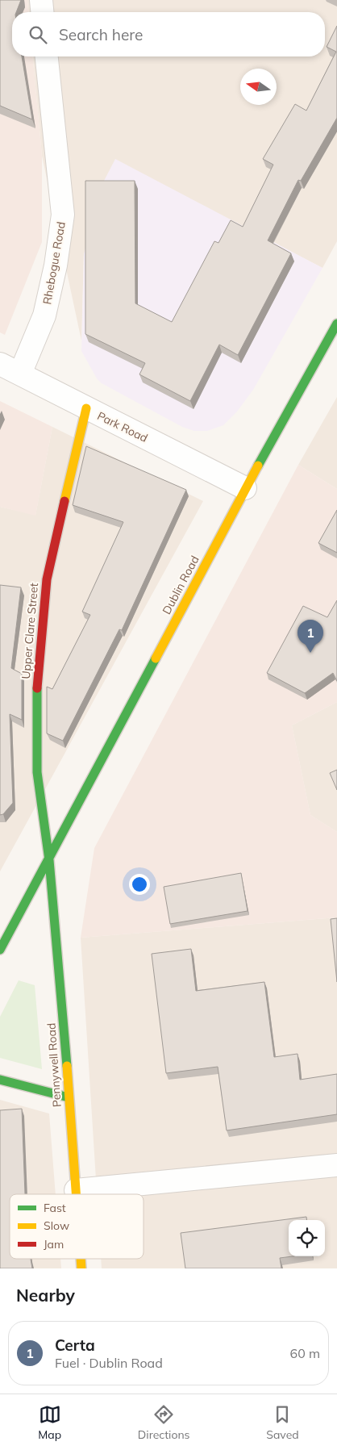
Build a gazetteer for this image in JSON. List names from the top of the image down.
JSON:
{
  "streets": {
    "main road": ["Dublin Road", "Upper Clare Street", "Pennywell Road"],
    "street": ["Rhebogue Road", "Park Road"]
  },
  "crossings": [
    ["Rhebogue Road", "Park Road"],
    ["Park Road", "Dublin Road"],
    ["Park Road", "Upper Clare Street"],
    ["Dublin Road", "Upper Clare Street"],
    ["Dublin Road", "Pennywell Road"],
    ["Upper Clare Street", "Pennywell Road"]
  ],
  "legend": ["Fast", "Slow", "Jam"],
  "north": "left",
  "page": {
    "search": "Search here",
    "pins": "1",
    "heading": "Nearby",
    "list": [
      {
        "mark": "1",
        "name": "Certa",
        "note": "Fuel · Dublin Road",
        "value": "60 m"
      }
    ],
    "nav": ["Map", "Directions", "Saved"]
  }
}
